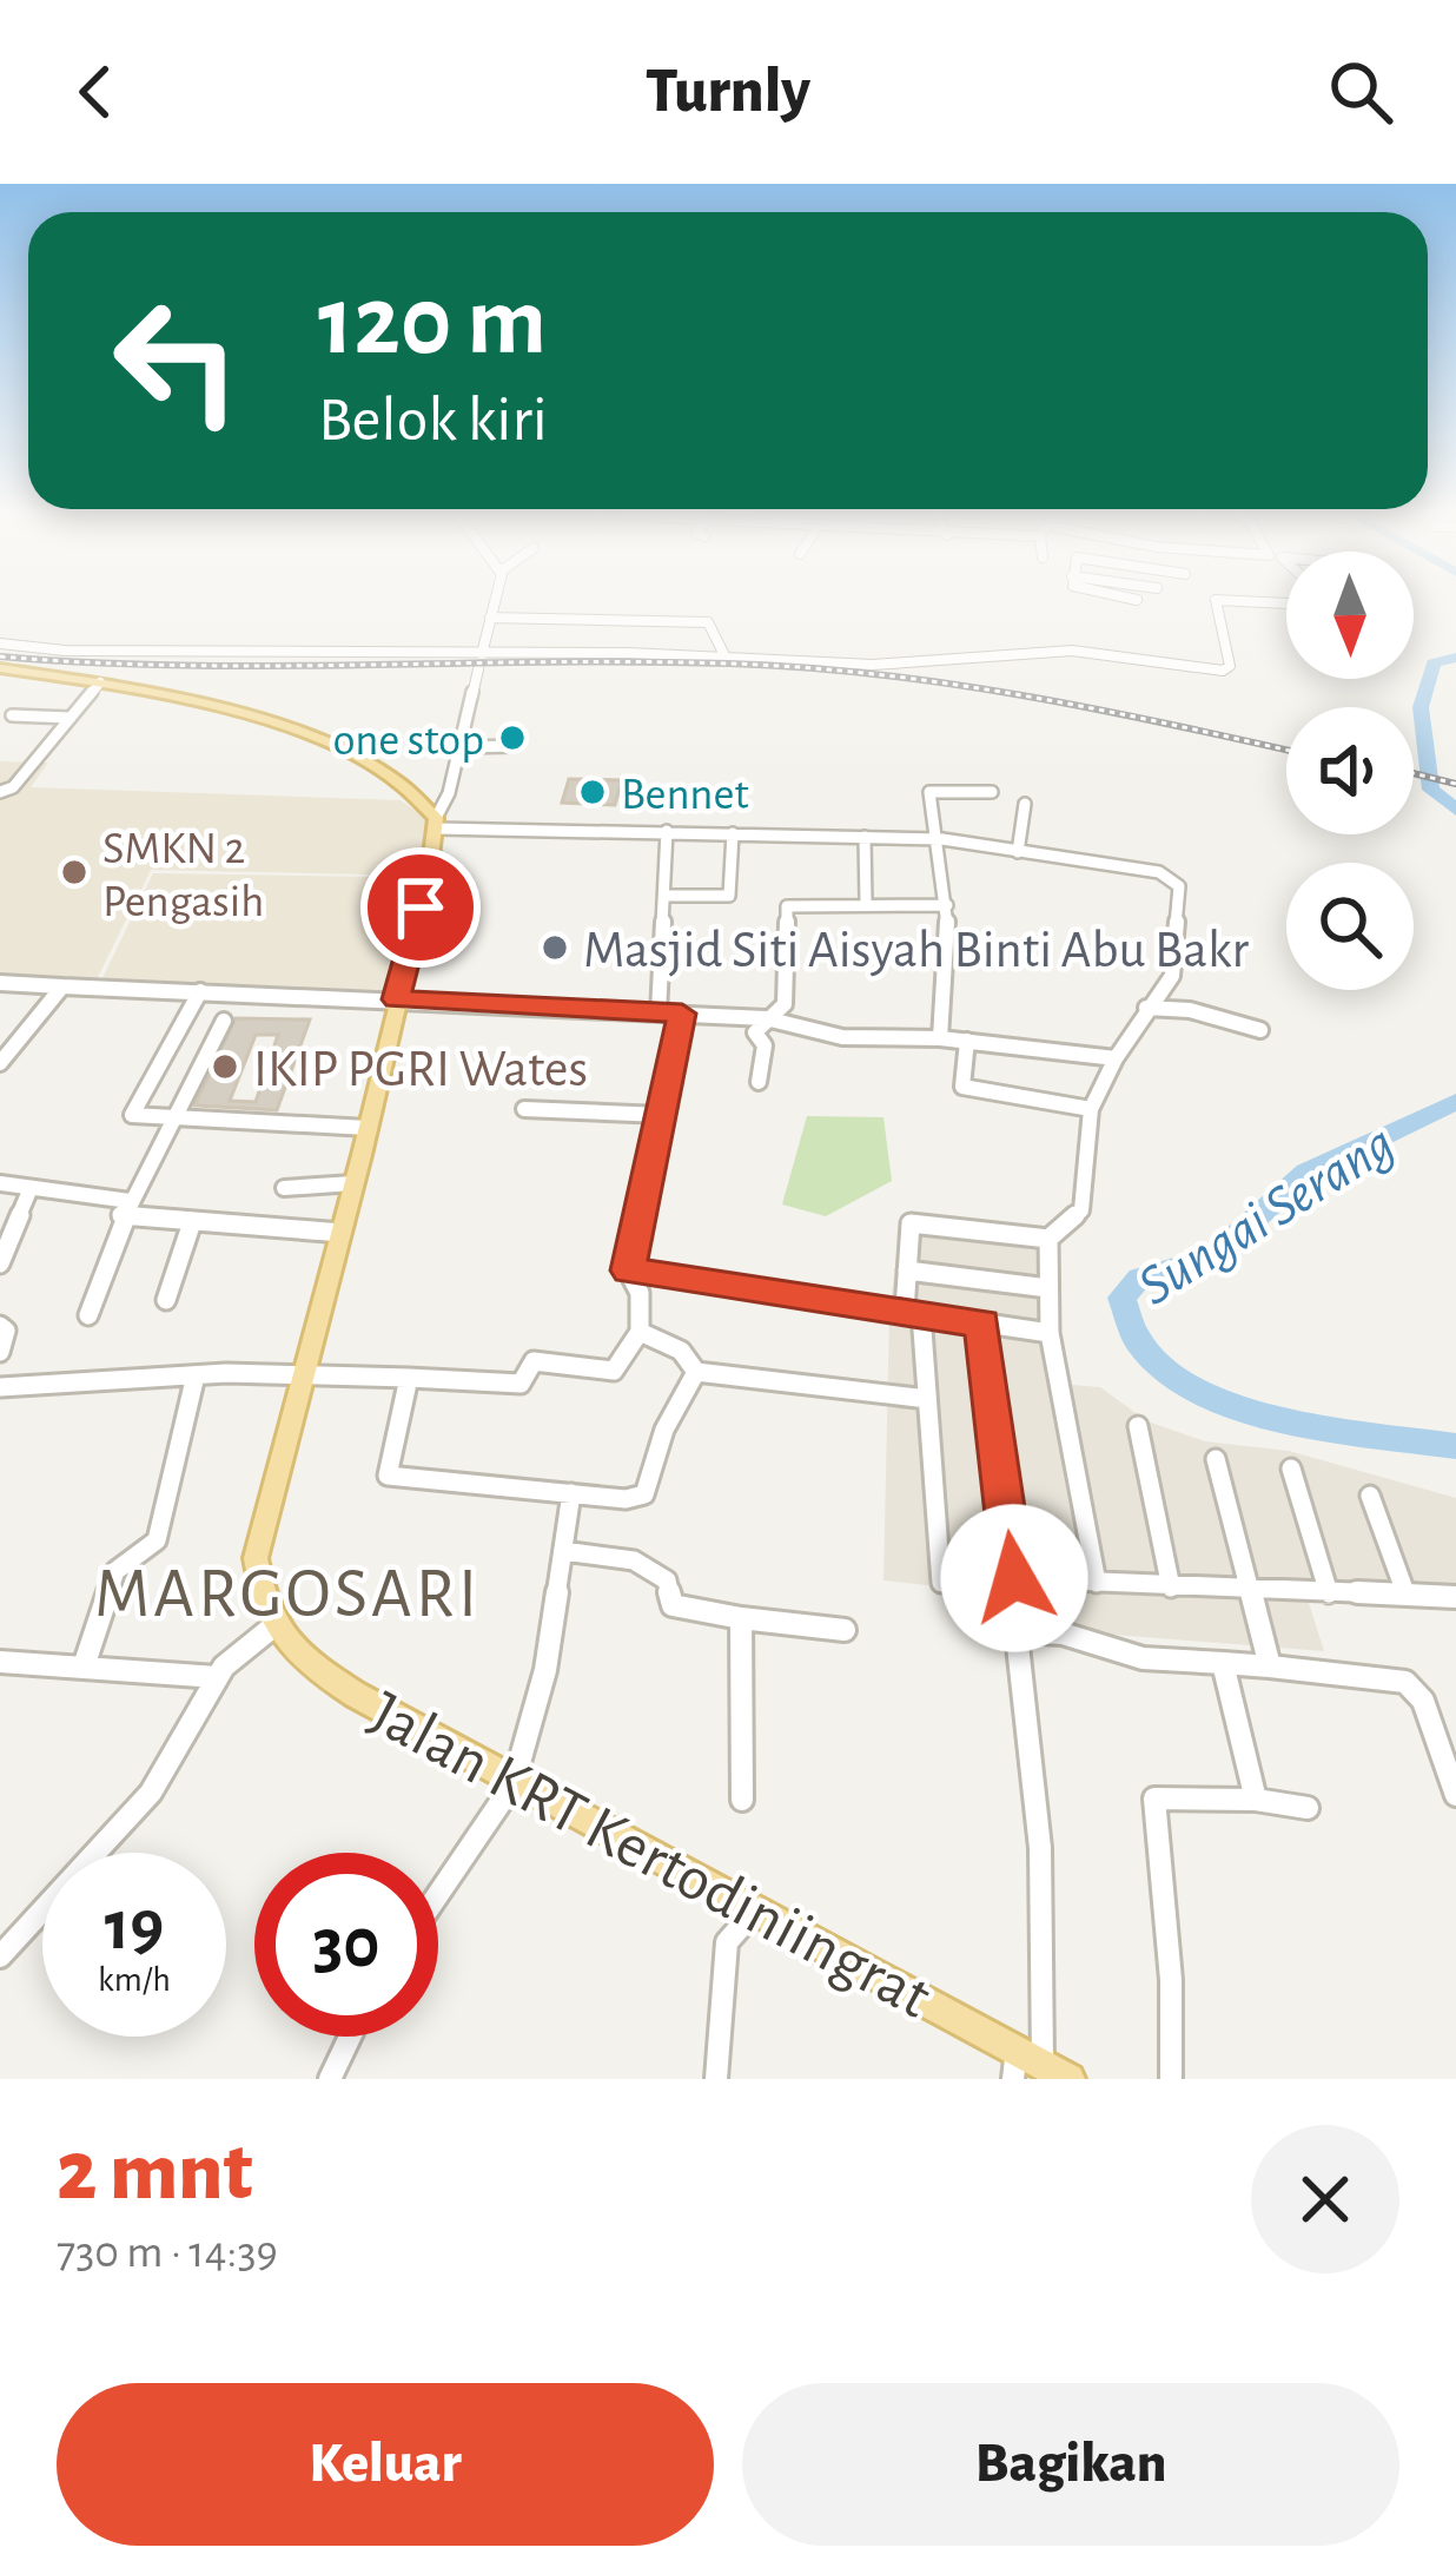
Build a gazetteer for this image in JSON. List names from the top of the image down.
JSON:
{
  "streets": {
    "main road": ["Jalan KRT Kertodiniingrat"]
  },
  "districts": ["MARGOSARI"],
  "water": ["Sungai Serang"],
  "places": [
    "one stop",
    "Bennet",
    "SMKN 2 Pengasih",
    "Masjid Siti Aisyah Binti Abu Bakr",
    "IKIP PGRI Wates"
  ],
  "north": "bottom",
  "page": {
    "header": "Turnly",
    "turn": ["120 m", "Belok kiri"],
    "speed": "19 km/h",
    "limit": "30",
    "heading": ["2 mnt", "730 m · 14:39"],
    "buttons": ["Keluar", "Bagikan"]
  }
}
